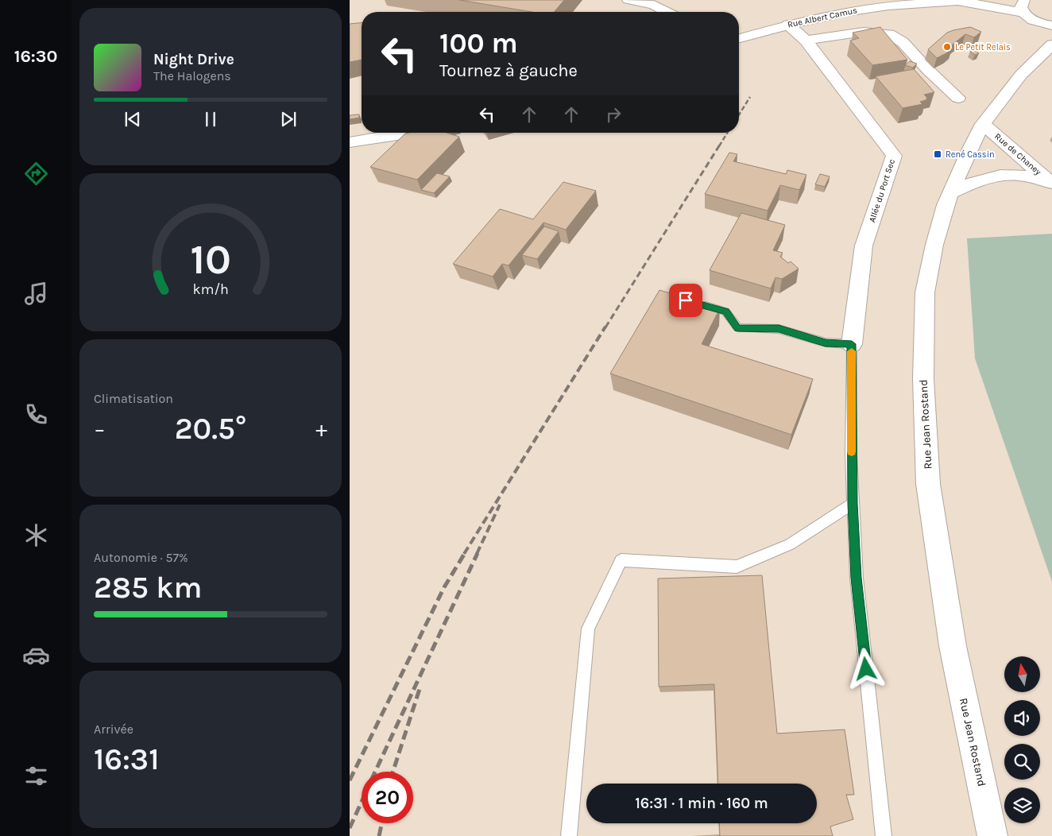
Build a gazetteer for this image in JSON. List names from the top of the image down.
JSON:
{
  "streets": {
    "street": [
      "Rue Albert Camus",
      "Rue de Chaney",
      "Allée du Port Sec",
      "Rue Jean Rostand"
    ]
  },
  "crossings": [
    ["Rue de Chaney", "Rue Jean Rostand"]
  ],
  "places": {
    "other": ["Le Petit Relais"],
    "transit": ["René Cassin"]
  },
  "north": "top",
  "page": {
    "tabs": "16:30",
    "turn": ["100 m", "Tournez à gauche"],
    "song": ["Night Drive", "The Halogens"],
    "tile": [
      "Climatisation",
      ["Autonomie · 57%", "285 km"],
      ["Arrivée", "16:31"]
    ],
    "heat": ["−", "20.5°", "+"],
    "limit": "20",
    "trip": "16:31 · 1 min · 160 m",
    "gauge": ["10", "km/h"]
  }
}
